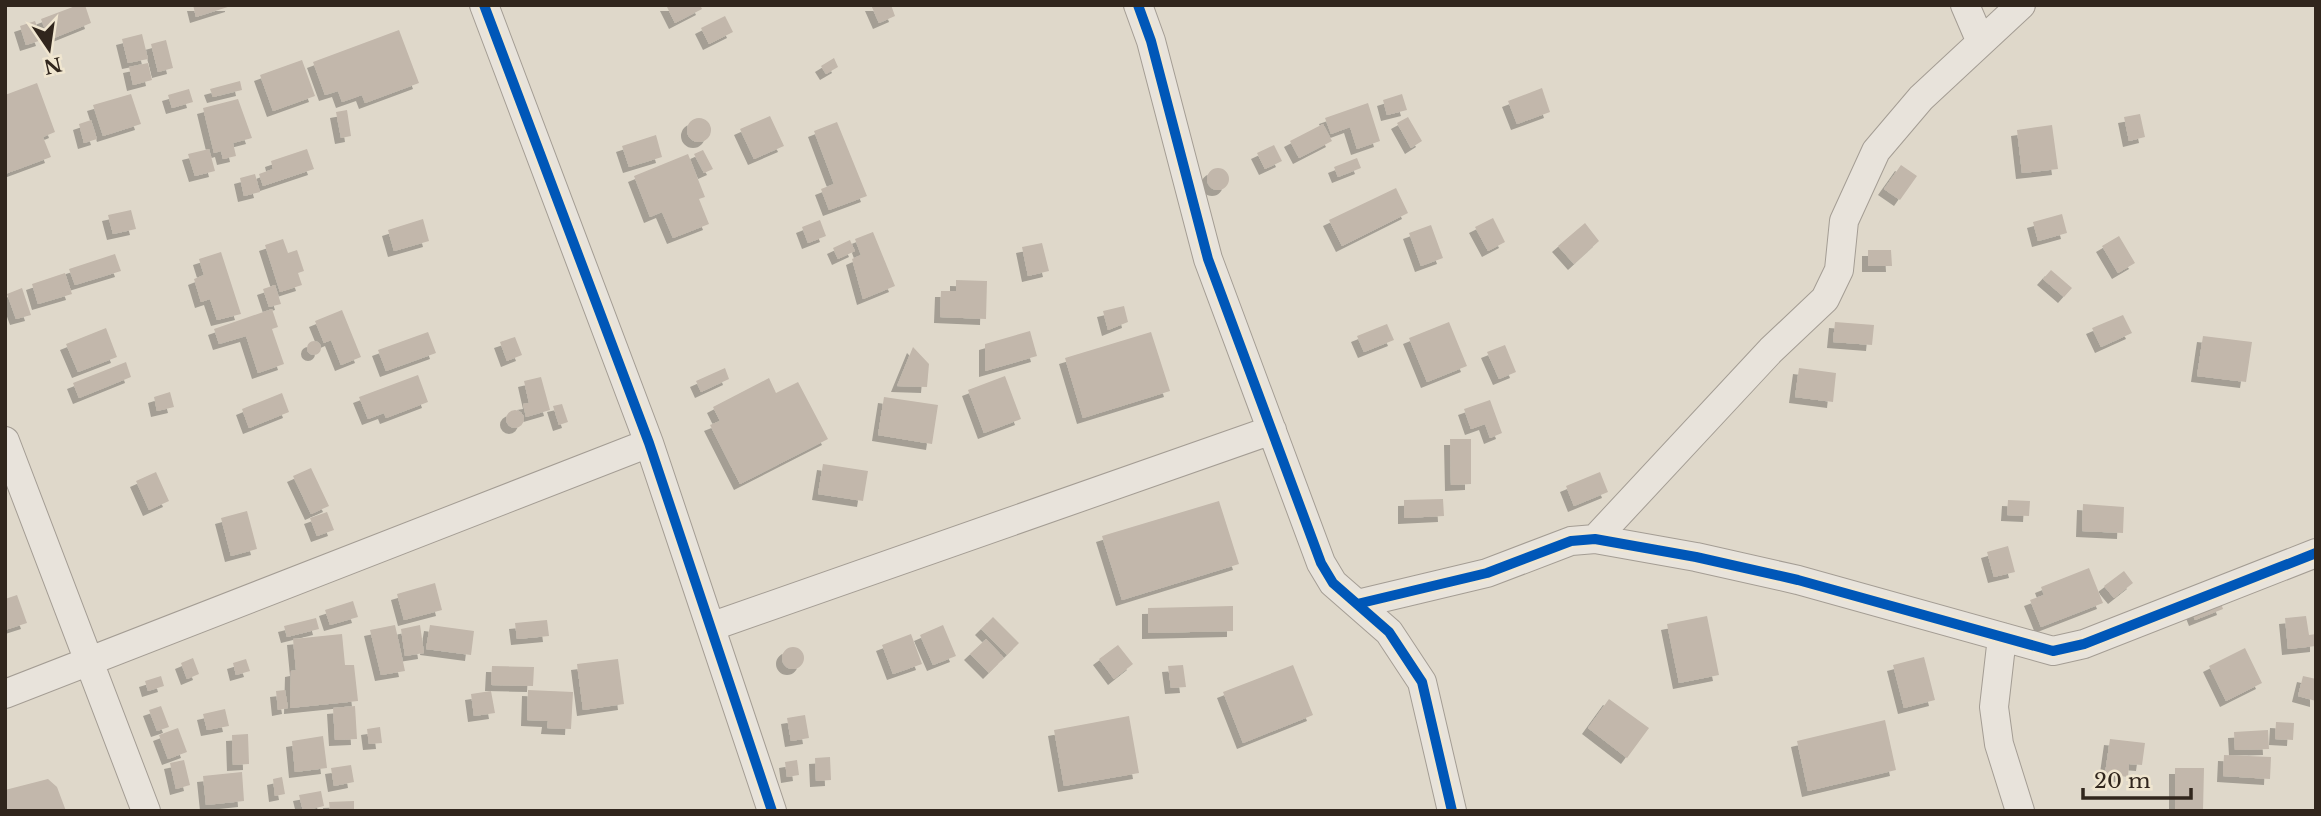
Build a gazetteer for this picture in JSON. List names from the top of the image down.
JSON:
{
  "scale_bar": "20 m",
  "north": "bottom"
}
